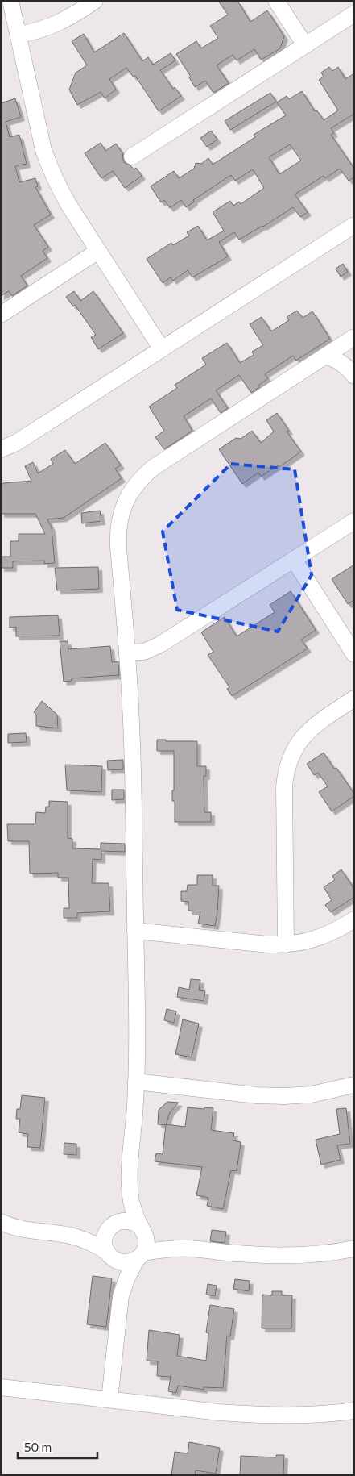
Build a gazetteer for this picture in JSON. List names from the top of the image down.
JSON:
{
  "scale_bar": "50 m"
}
